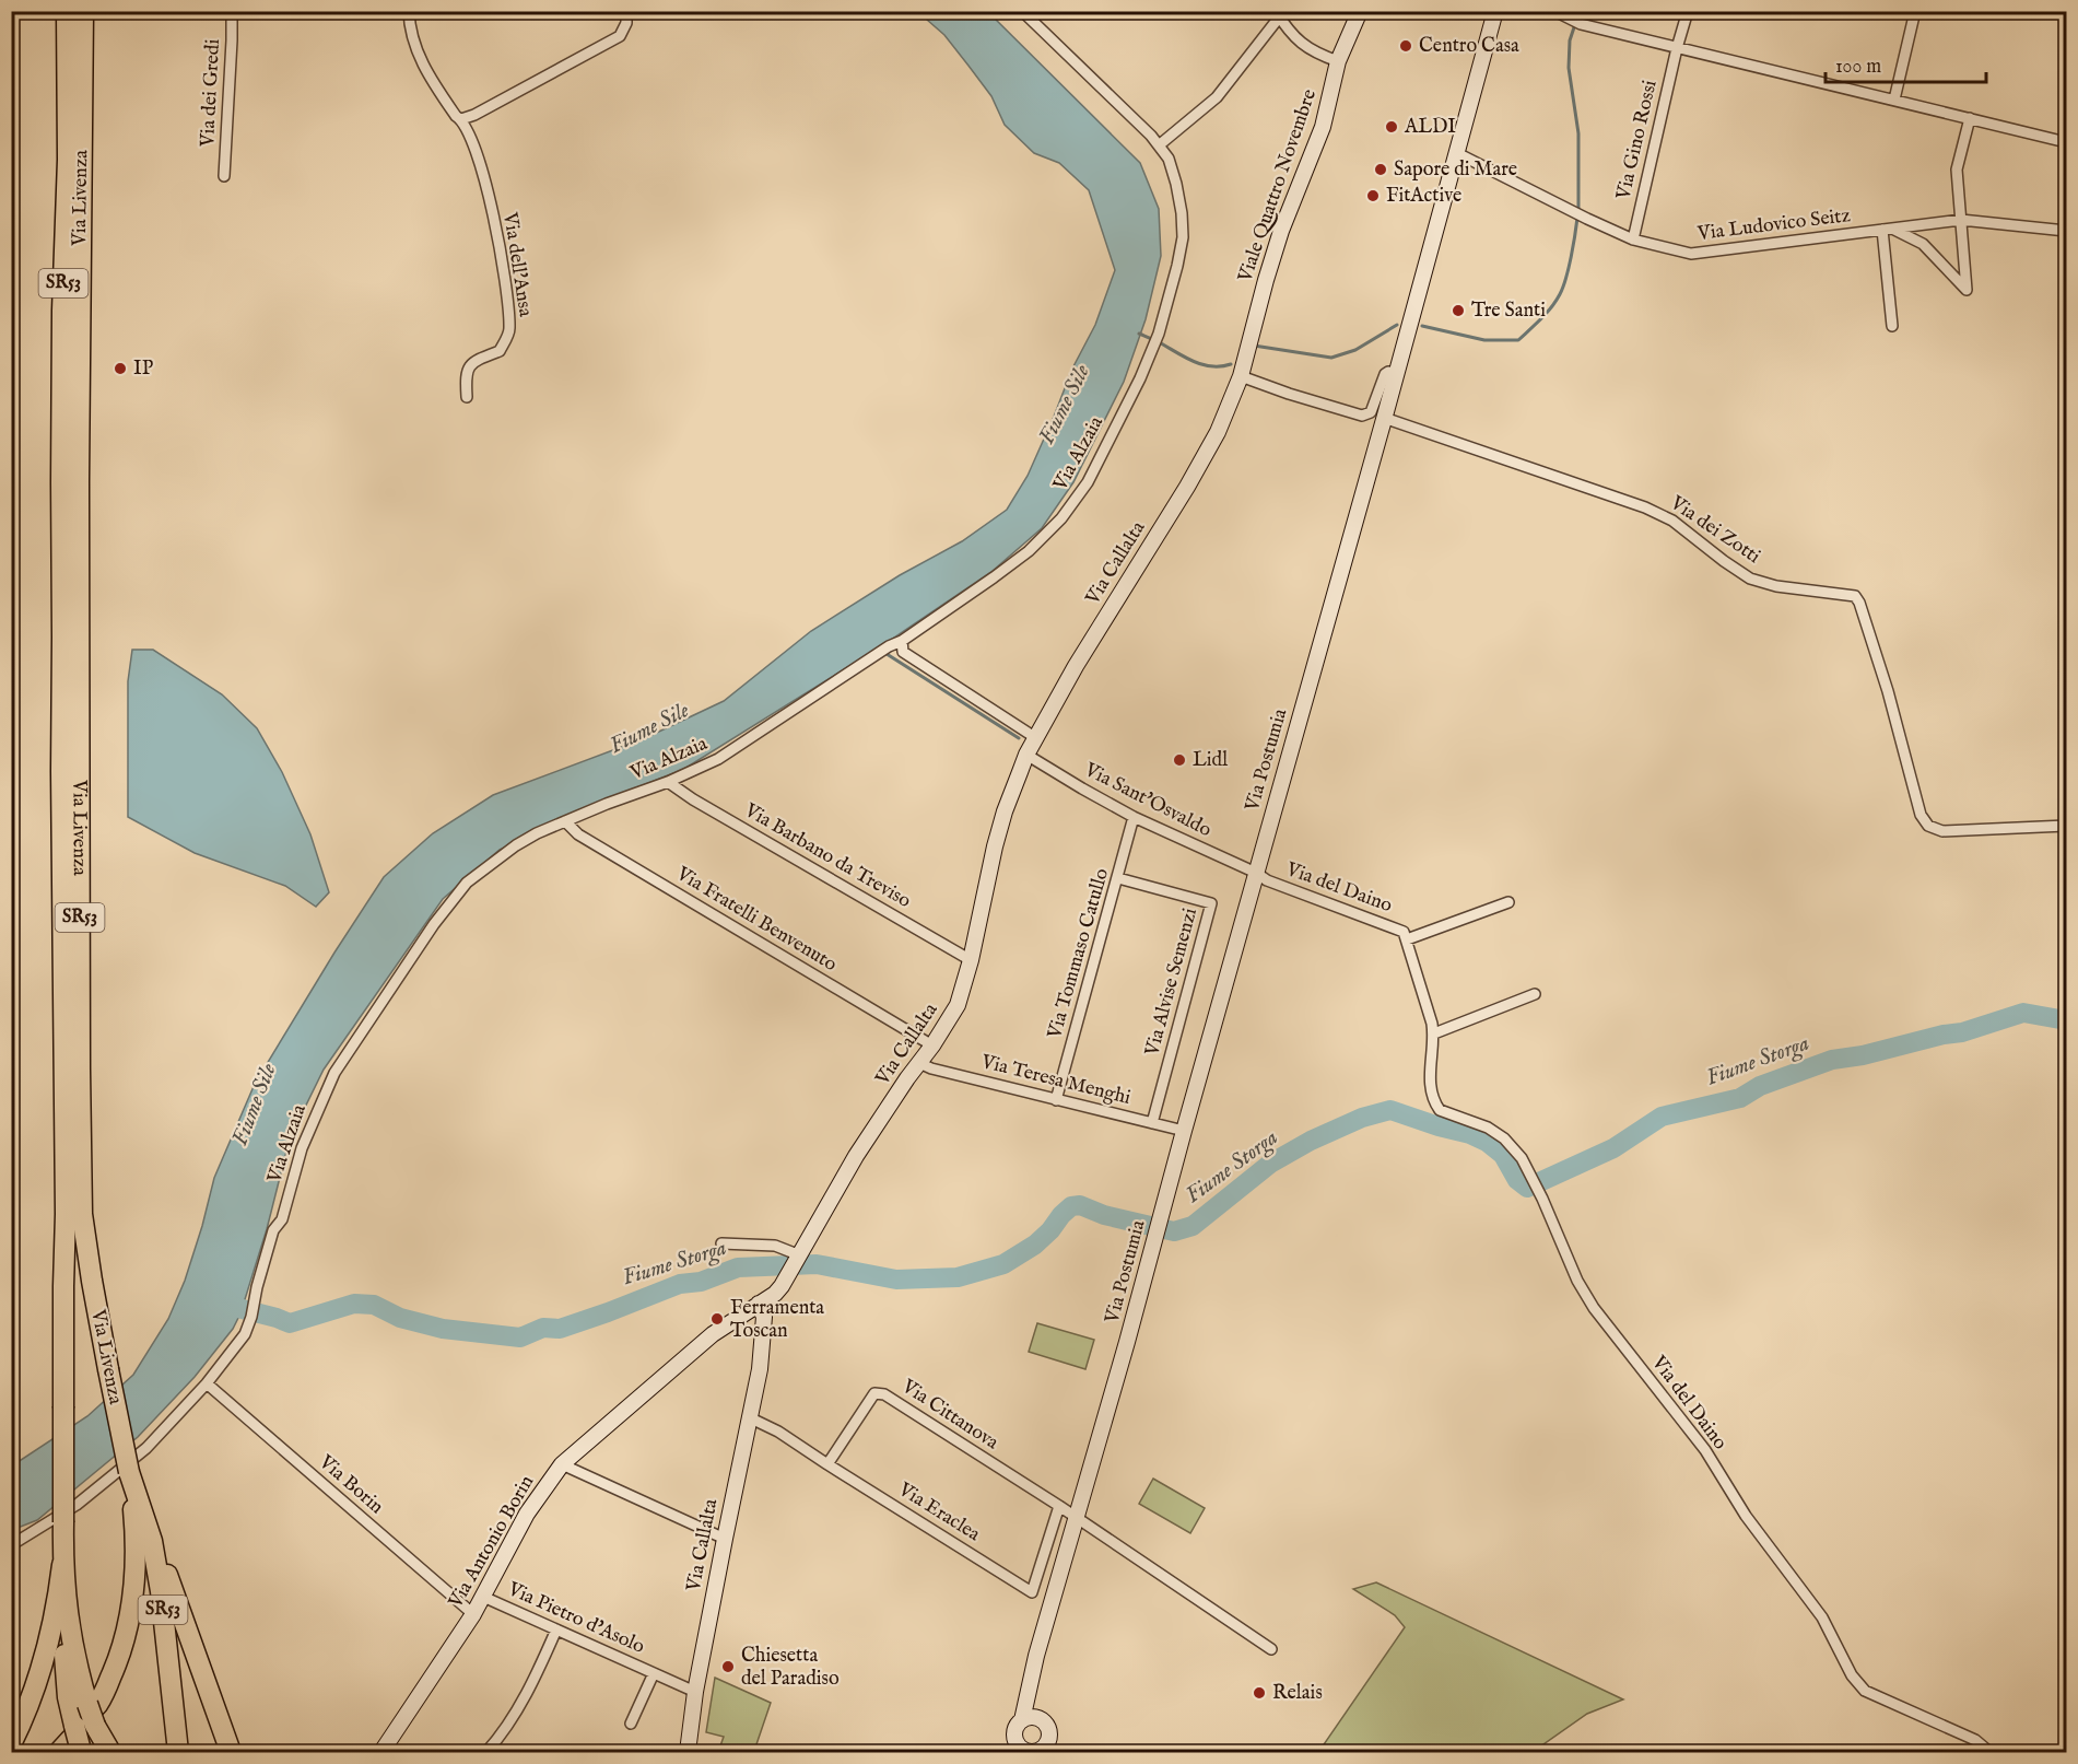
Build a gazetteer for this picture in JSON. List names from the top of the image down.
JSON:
{
  "streets": {
    "highway": ["Via Livenza", "SR53"],
    "street": [
      "Via dei Gredi",
      "Via Gino Rossi",
      "Viale Quattro Novembre",
      "Via Ludovico Seitz",
      "Via dell'Ansa",
      "Via Alzaia",
      "Via dei Zotti",
      "Via Callalta",
      "Via Postumia",
      "Via Sant'Osvaldo",
      "Via Barbano da Treviso",
      "Via del Daino",
      "Via Fratelli Benvenuto",
      "Via Tommaso Catullo",
      "Via Alvise Semenzi",
      "Via Teresa Menghi",
      "Via Cittanova",
      "Via Borin",
      "Via Eraclea",
      "Via Antonio Borin",
      "Via Pietro d'Asolo"
    ]
  },
  "crossings": [
    ["Via Gino Rossi", "Via Ludovico Seitz"],
    ["Viale Quattro Novembre", "Via Callalta"],
    ["Via Ludovico Seitz", "Via Postumia"],
    ["Via Alzaia", "Via Barbano da Treviso"],
    ["Via Alzaia", "Via Fratelli Benvenuto"],
    ["Via Alzaia", "Via Borin"],
    ["Via dei Zotti", "Via Postumia"],
    ["Via Callalta", "Via Sant'Osvaldo"],
    ["Via Callalta", "Via Barbano da Treviso"],
    ["Via Callalta", "Via Fratelli Benvenuto"],
    ["Via Callalta", "Via Teresa Menghi"],
    ["Via Callalta", "Via Eraclea"],
    ["Via Callalta", "Via Antonio Borin"],
    ["Via Callalta", "Via Pietro d'Asolo"],
    ["Via Postumia", "Via Sant'Osvaldo"],
    ["Via Postumia", "Via del Daino"],
    ["Via Postumia", "Via Teresa Menghi"],
    ["Via Postumia", "Via Cittanova"],
    ["Via Sant'Osvaldo", "Via del Daino"],
    ["Via Sant'Osvaldo", "Via Tommaso Catullo"],
    ["Via Tommaso Catullo", "Via Alvise Semenzi"],
    ["Via Tommaso Catullo", "Via Teresa Menghi"],
    ["Via Alvise Semenzi", "Via Teresa Menghi"],
    ["Via Cittanova", "Via Eraclea"],
    ["Via Borin", "Via Antonio Borin"],
    ["Via Antonio Borin", "Via Pietro d'Asolo"]
  ],
  "water": ["Fiume Sile", "Fiume Storga"],
  "places": [
    "Centro Casa",
    "ALDI",
    "Sapore di Mare",
    "FitActive",
    "Tre Santi",
    "IP",
    "Lidl",
    "Ferramenta Toscan",
    "Chiesetta del Paradiso",
    "Relais"
  ],
  "scale_bar": "100 m"
}
